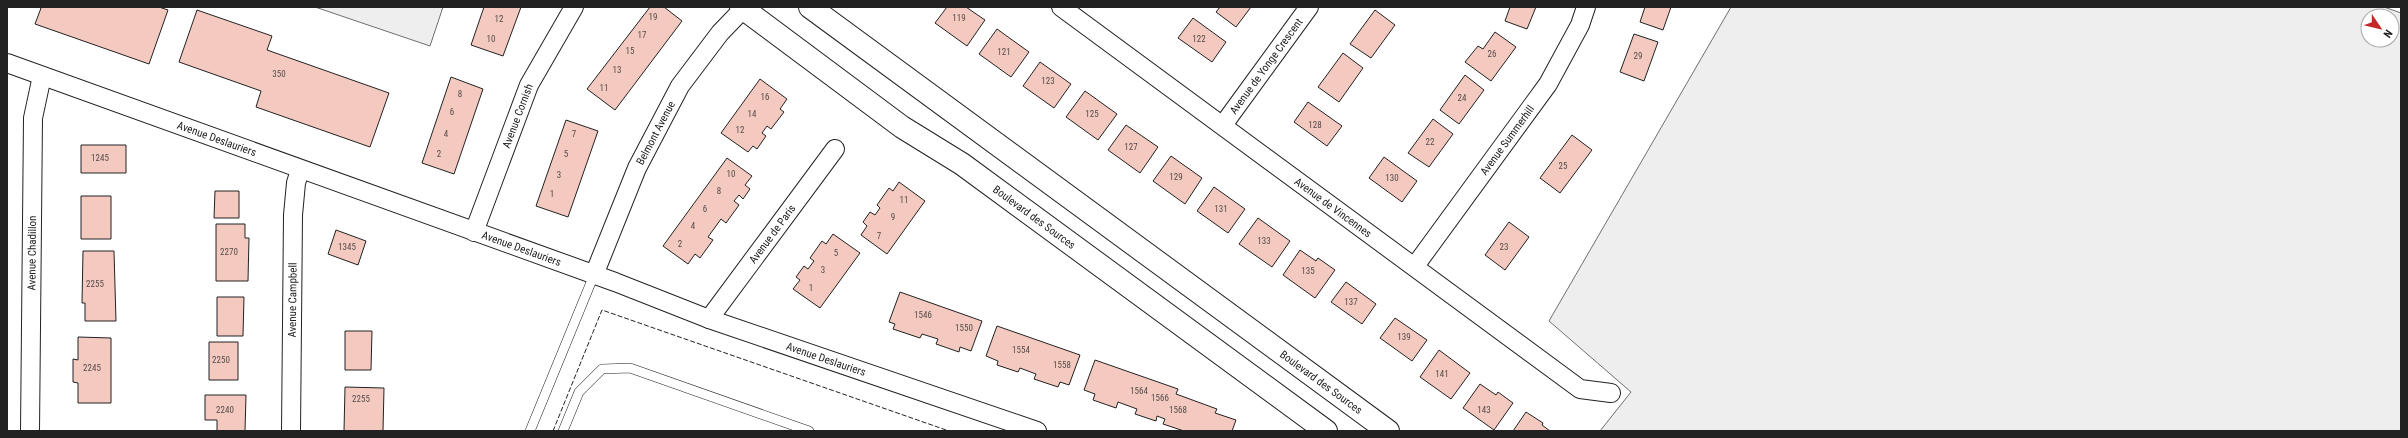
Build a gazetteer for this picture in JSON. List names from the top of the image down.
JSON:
{
  "streets": {
    "main road": ["Boulevard des Sources"],
    "street": [
      "Avenue de Yonge Crescent",
      "Avenue Cornish",
      "Belmont Avenue",
      "Avenue Deslauriers",
      "Avenue Summerhill",
      "Avenue de Vincennes",
      "Avenue de Paris",
      "Avenue Chadillon",
      "Avenue Campbell"
    ]
  },
  "crossings": [
    ["Avenue de Yonge Crescent", "Avenue de Vincennes"],
    ["Avenue Cornish", "Avenue Deslauriers"],
    ["Belmont Avenue", "Avenue Deslauriers"],
    ["Belmont Avenue", "Boulevard des Sources"],
    ["Avenue Deslauriers", "Avenue de Paris"],
    ["Avenue Deslauriers", "Avenue Chadillon"],
    ["Avenue Deslauriers", "Avenue Campbell"],
    ["Avenue Summerhill", "Avenue de Vincennes"]
  ],
  "house_numbers": [
    "19",
    "119",
    "12",
    "17",
    "10",
    "122",
    "15",
    "121",
    "26",
    "29",
    "13",
    "350",
    "123",
    "11",
    "8",
    "16",
    "24",
    "6",
    "14",
    "125",
    "128",
    "12",
    "4",
    "7",
    "22",
    "127",
    "2",
    "5",
    "1245",
    "25",
    "10",
    "3",
    "129",
    "130",
    "8",
    "1",
    "11",
    "6",
    "131",
    "9",
    "4",
    "7",
    "133",
    "2",
    "1345",
    "23",
    "2270",
    "5",
    "3",
    "135",
    "2255",
    "1",
    "137",
    "1546",
    "1550",
    "139",
    "1554",
    "2250",
    "1558",
    "2245",
    "141",
    "1564",
    "1566",
    "2255",
    "2240",
    "1568",
    "143"
  ],
  "north": "bottom right"
}
